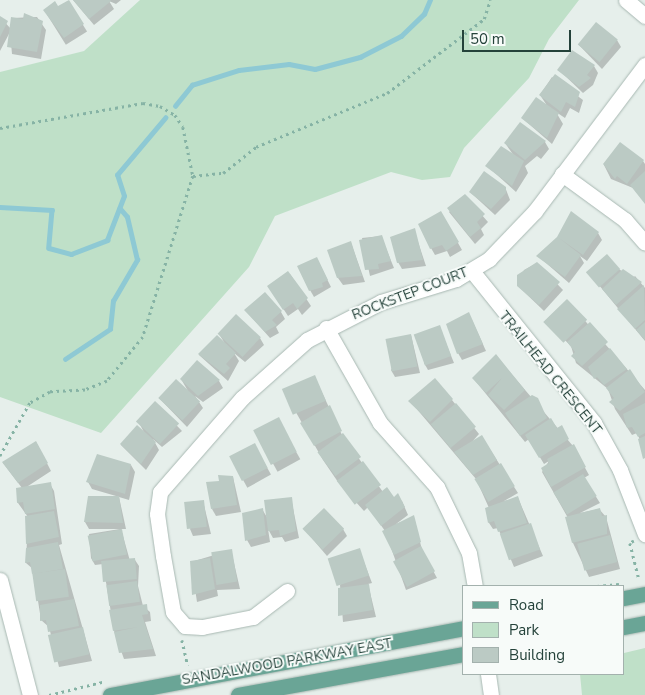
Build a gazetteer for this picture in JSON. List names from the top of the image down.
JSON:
{
  "streets": {
    "main road": ["SANDALWOOD PARKWAY EAST"],
    "street": ["ROCKSTEP COURT", "TRAILHEAD CRESCENT"]
  },
  "crossings": [
    ["ROCKSTEP COURT", "TRAILHEAD CRESCENT"]
  ],
  "legend": ["Road", "Park", "Building"],
  "scale_bar": "50 m"
}
